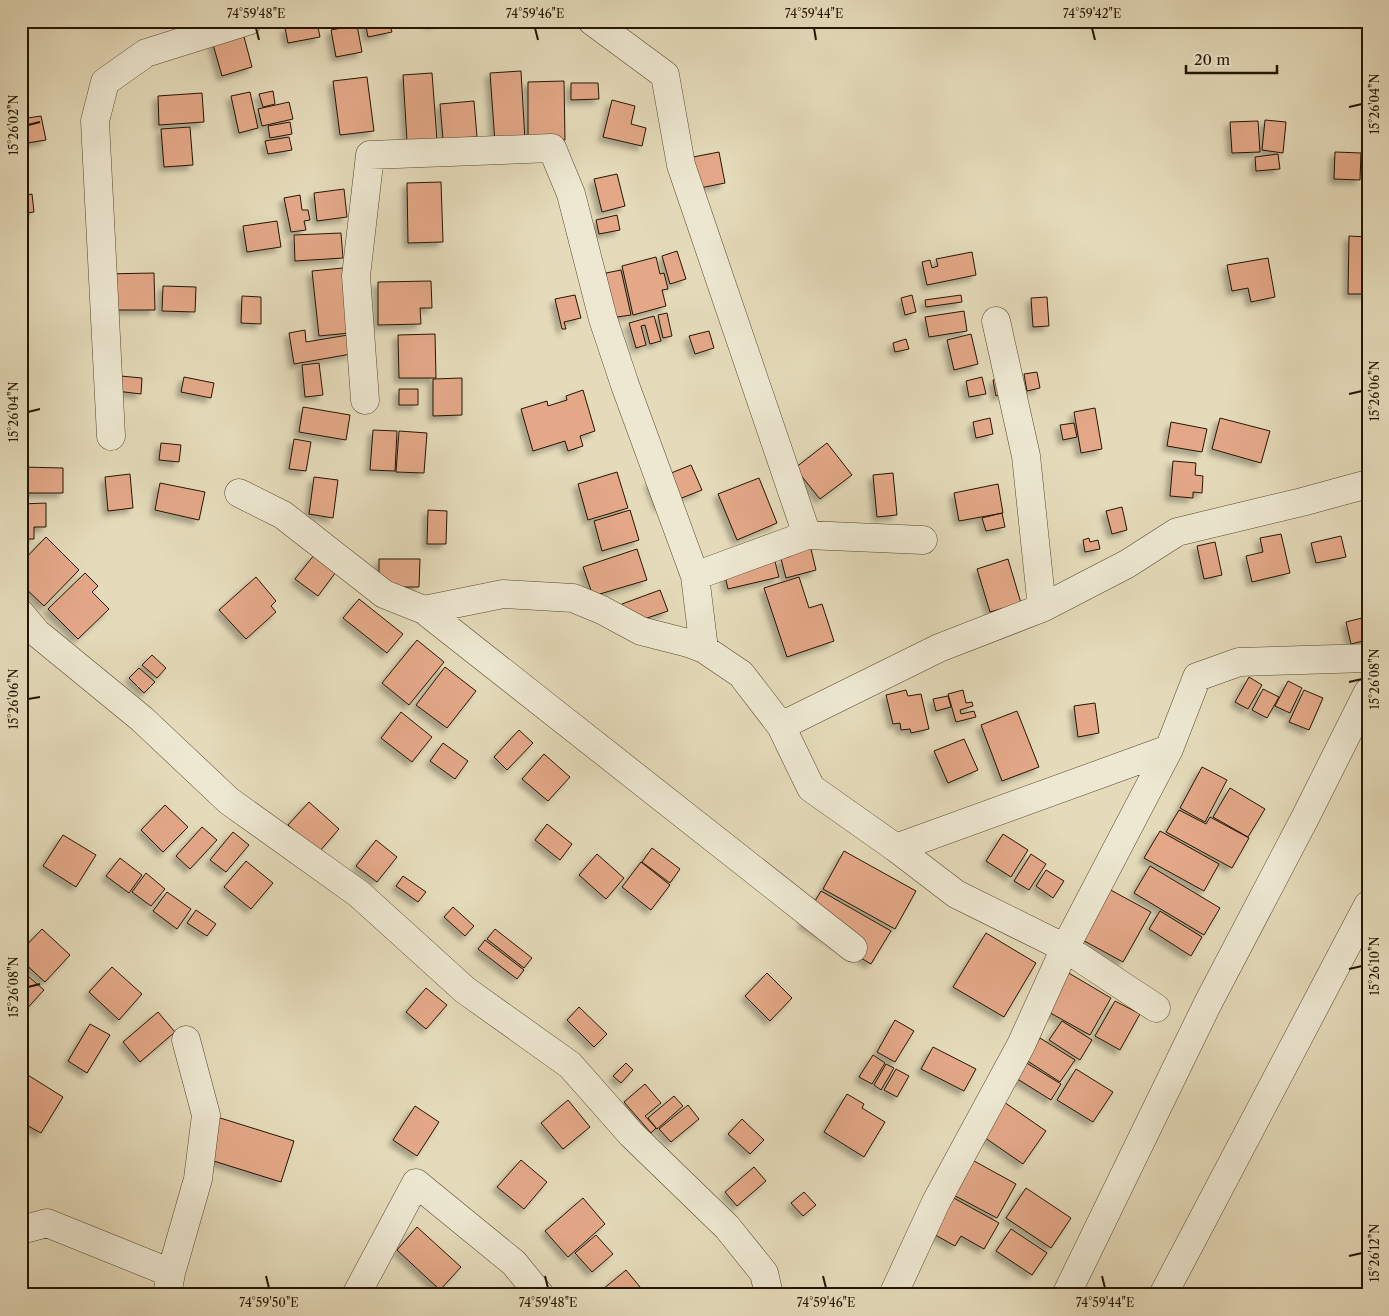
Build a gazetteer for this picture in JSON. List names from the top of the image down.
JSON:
{
  "scale_bar": "20 m",
  "coordinates": [
    "74°59'48\"E",
    "74°59'46\"E",
    "74°59'44\"E",
    "74°59'42\"E",
    "15°26'04\"N",
    "15°26'02\"N",
    "15°26'06\"N",
    "15°26'08\"N",
    "15°26'10\"N",
    "15°26'12\"N",
    "74°59'50\"E"
  ]
}
